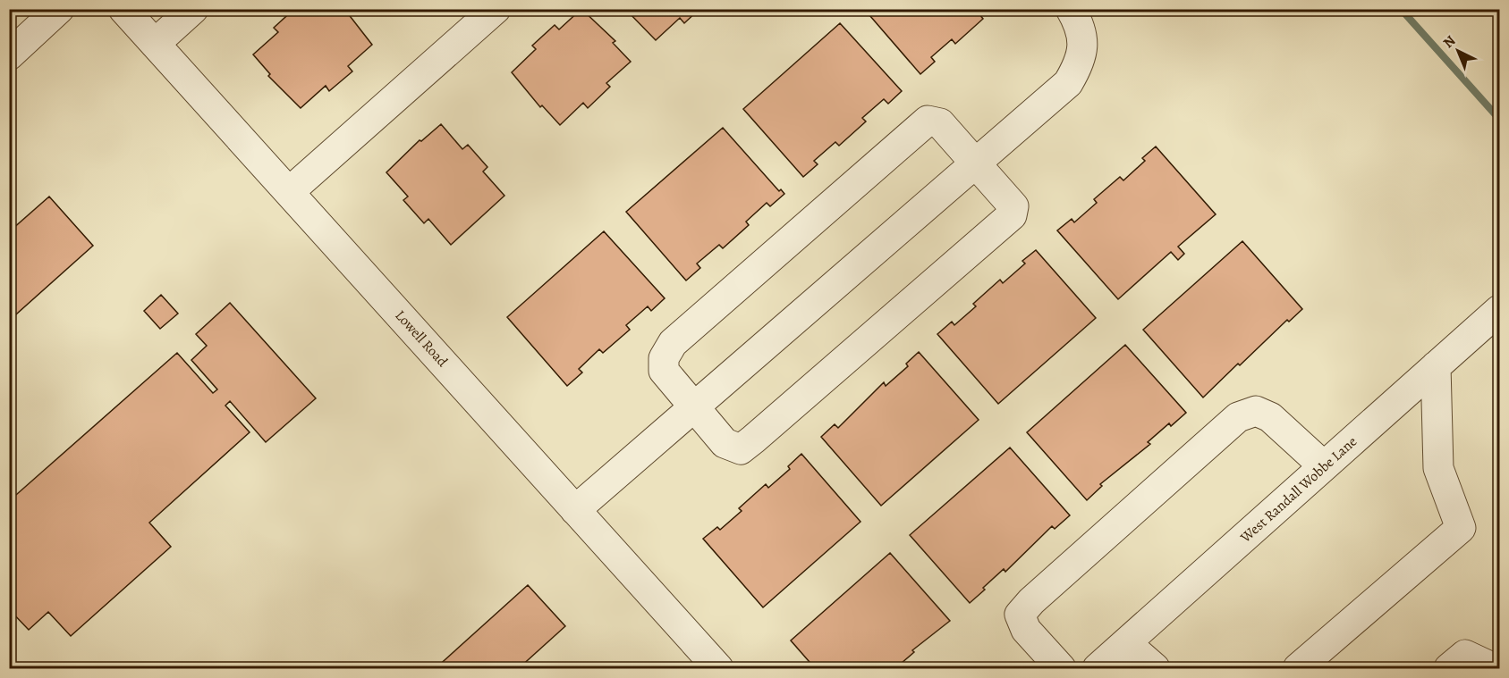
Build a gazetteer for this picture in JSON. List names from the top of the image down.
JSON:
{
  "streets": {
    "street": ["Lowell Road", "West Randall Wobbe Lane"]
  },
  "north": "top left"
}
